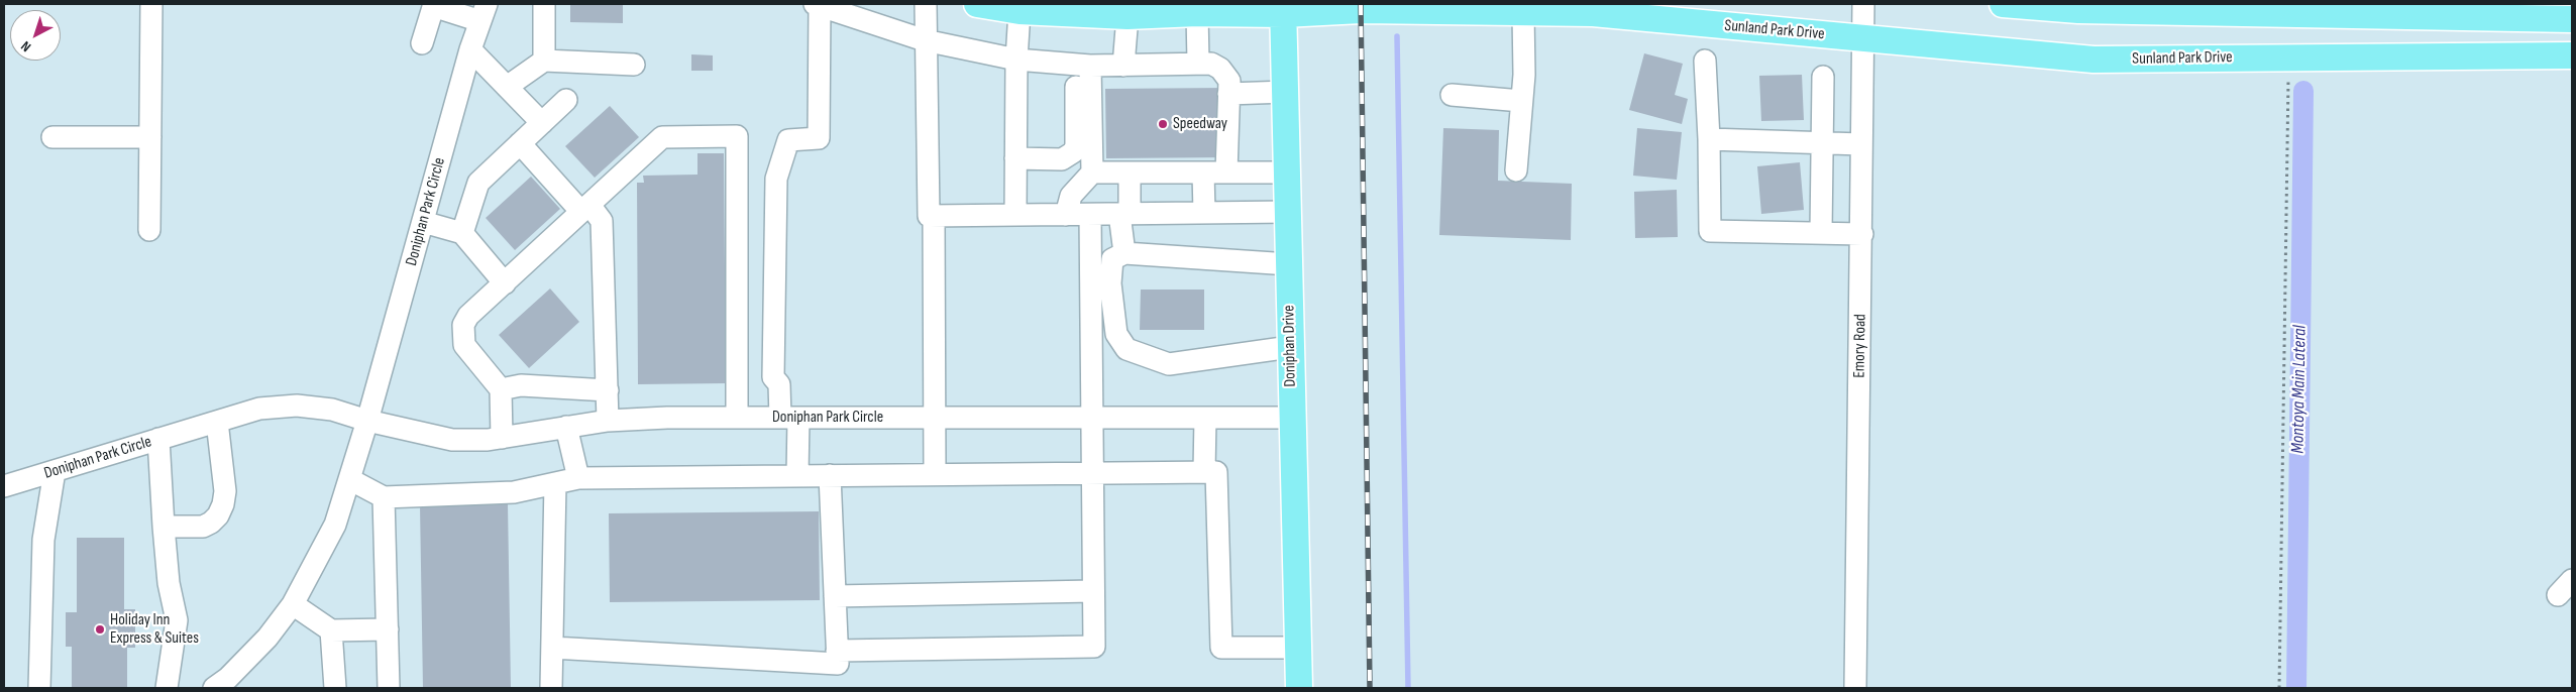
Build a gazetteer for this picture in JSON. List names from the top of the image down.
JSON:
{
  "streets": {
    "main road": ["Sunland Park Drive", "Doniphan Drive"],
    "street": ["Doniphan Park Circle", "Emory Road"]
  },
  "crossings": [
    ["Sunland Park Drive", "Doniphan Drive"],
    ["Sunland Park Drive", "Emory Road"],
    ["Doniphan Park Circle", "Doniphan Drive"]
  ],
  "water": ["Montoya Main Lateral"],
  "places": ["Speedway", "Holiday Inn Express & Suites"],
  "north": "bottom left"
}
